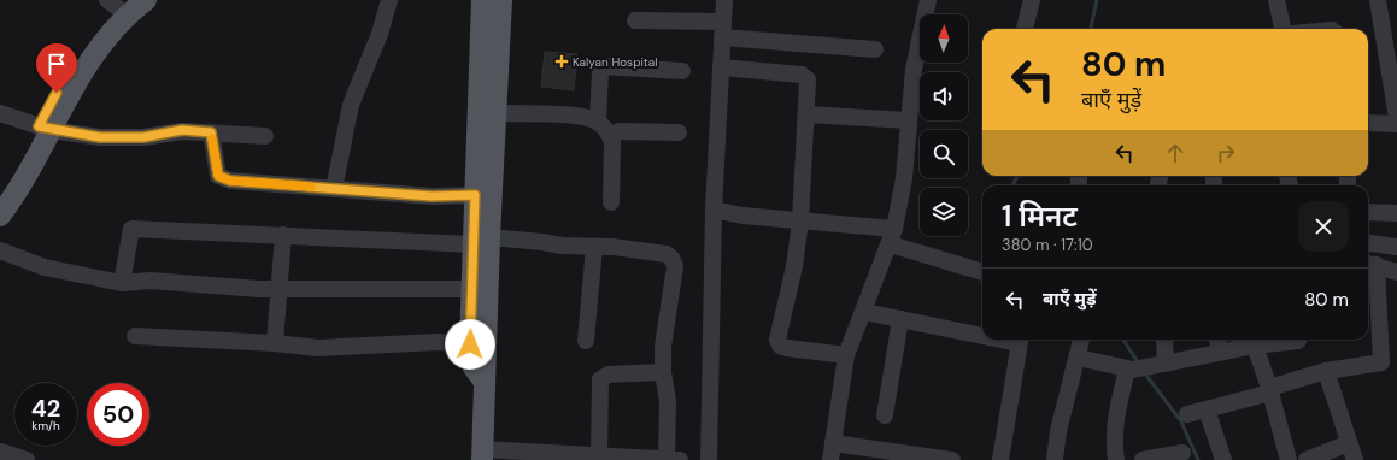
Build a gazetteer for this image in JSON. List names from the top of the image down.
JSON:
{
  "places": {
    "health": ["Kalyan Hospital"]
  },
  "north": "top",
  "page": {
    "turn": ["80 m", "बाएँ मुड़ें"],
    "heading": ["1 मिनट", "380 m · 17:10"],
    "list": [
      {
        "name": "बाएँ मुड़ें",
        "value": "80 m"
      }
    ],
    "speed": "42 km/h",
    "limit": "50"
  }
}
